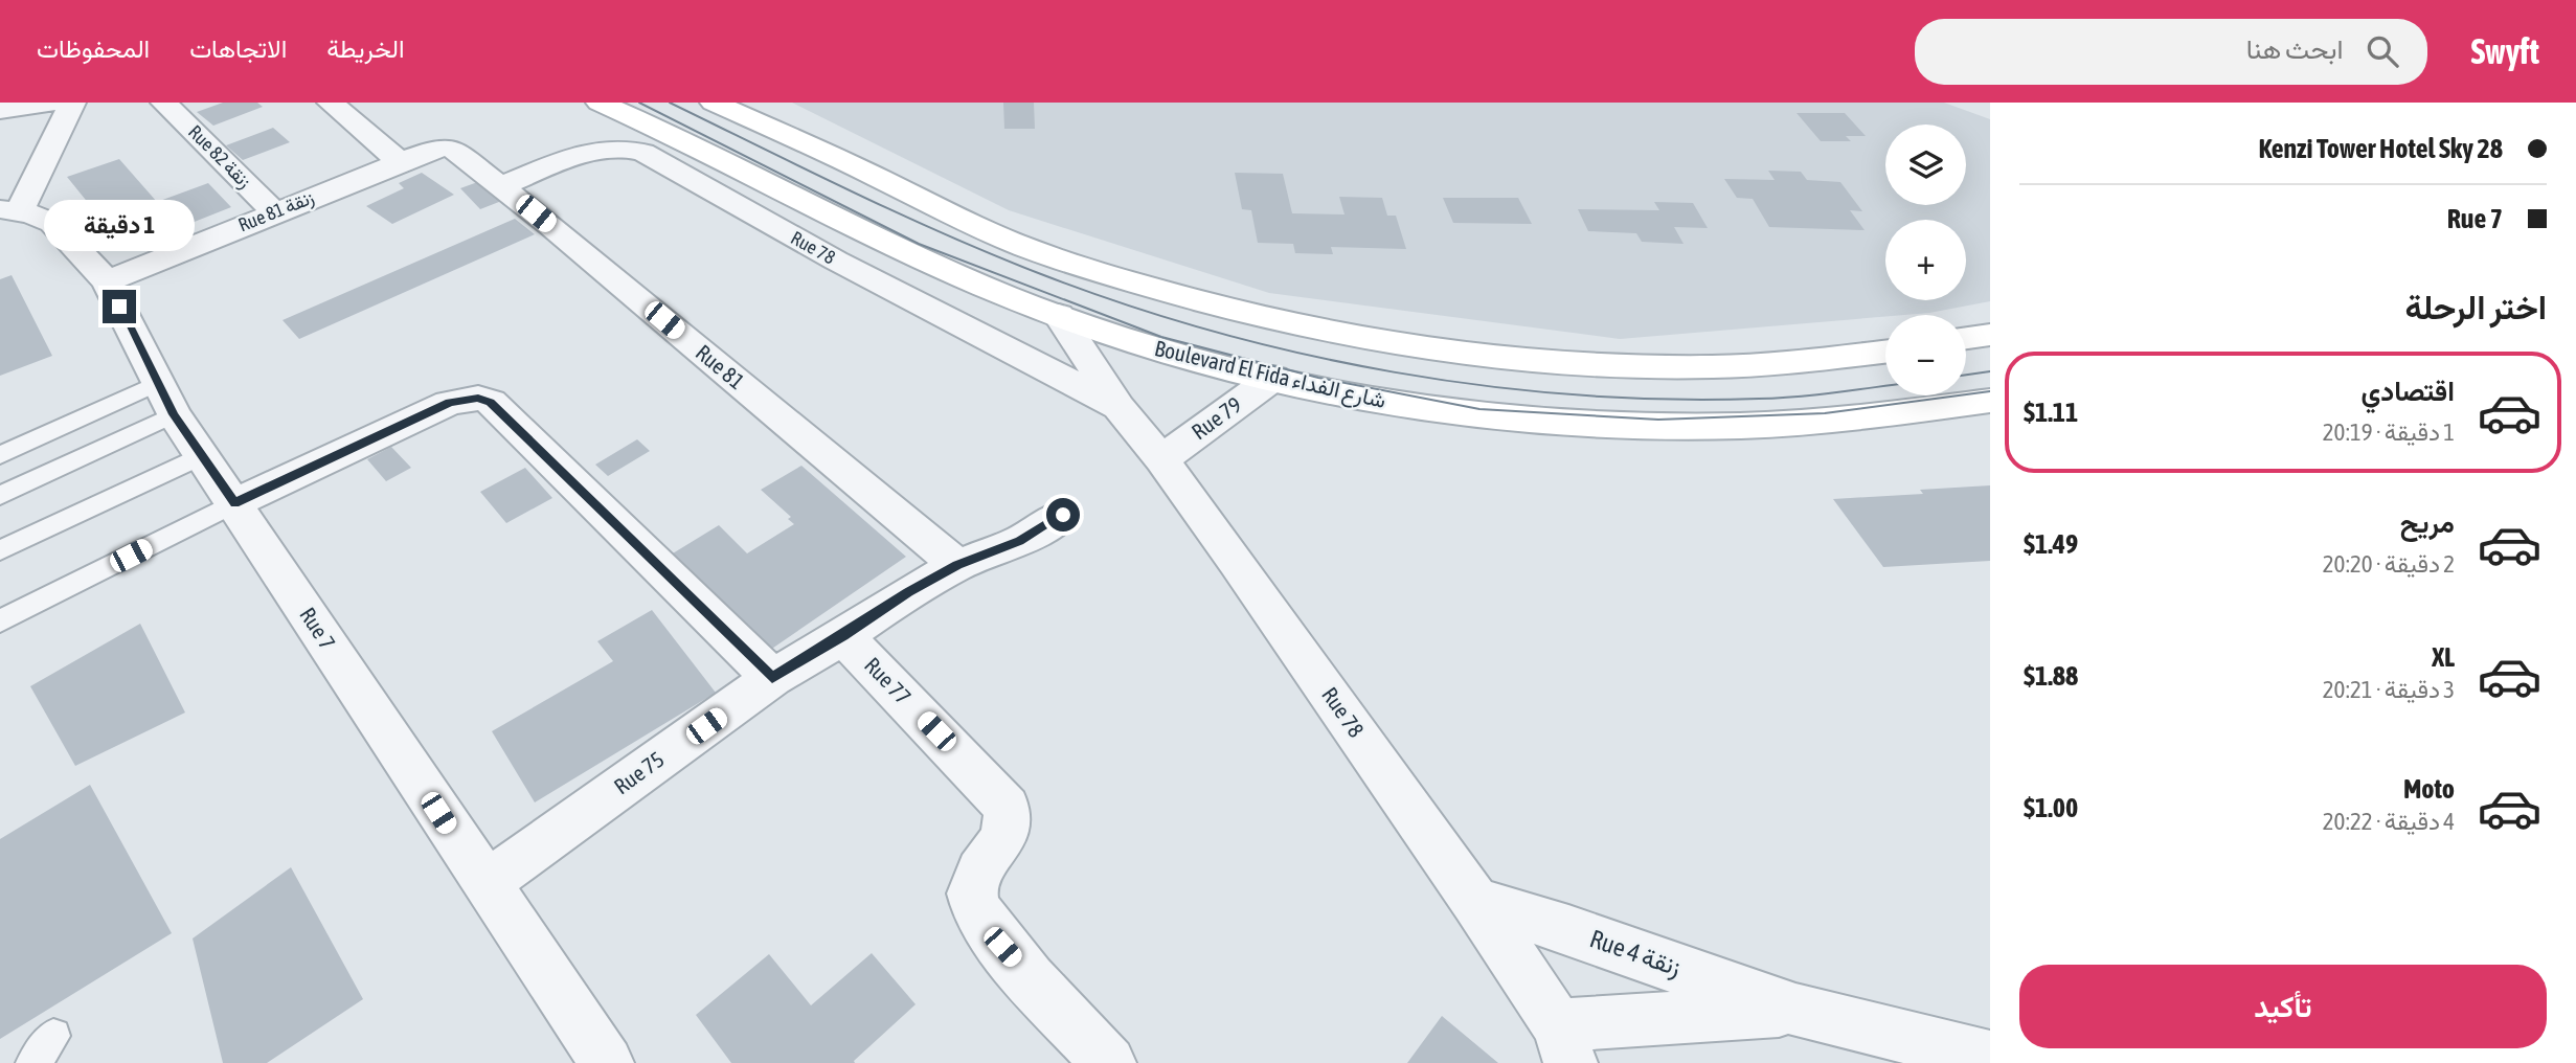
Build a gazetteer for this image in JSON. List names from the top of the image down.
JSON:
{
  "streets": {
    "main road": ["Boulevard El Fida شارع الفداء"],
    "street": [
      "Rue 82 زنقة",
      "Rue 81 زنقة",
      "Rue 78",
      "Rue 81",
      "Rue 79",
      "Rue 7",
      "Rue 77",
      "Rue 75",
      "Rue 4 زنقة"
    ]
  },
  "crossings": [
    ["Rue 82 زنقة", "Rue 81 زنقة"],
    ["Rue 81 زنقة", "Rue 81"],
    ["Rue 81 زنقة", "Rue 7"],
    ["Rue 78", "Rue 81"],
    ["Rue 78", "Boulevard El Fida شارع الفداء"],
    ["Rue 78", "Rue 79"],
    ["Rue 78", "Rue 4 زنقة"],
    ["Rue 81", "Rue 75"],
    ["Boulevard El Fida شارع الفداء", "Rue 79"],
    ["Rue 7", "Rue 75"],
    ["Rue 77", "Rue 75"]
  ],
  "page": {
    "header": "Swyft",
    "search": "ابحث هنا",
    "nav": ["الخريطة", "الاتجاهات", "المحفوظات"],
    "banner": ["Kenzi Tower Hotel Sky 28", "Rue 7"],
    "map_buttons": ["+", "−"],
    "bubble": "1 دقيقة",
    "heading": "اختر الرحلة",
    "list": [
      {
        "name": "اقتصادي",
        "note": "1 دقيقة · 20:19",
        "value": "$1.11"
      },
      {
        "name": "مريح",
        "note": "2 دقيقة · 20:20",
        "value": "$1.49"
      },
      {
        "name": "XL",
        "note": "3 دقيقة · 20:21",
        "value": "$1.88"
      },
      {
        "name": "Moto",
        "note": "4 دقيقة · 20:22",
        "value": "$1.00"
      }
    ],
    "buttons": "تأكيد"
  }
}
